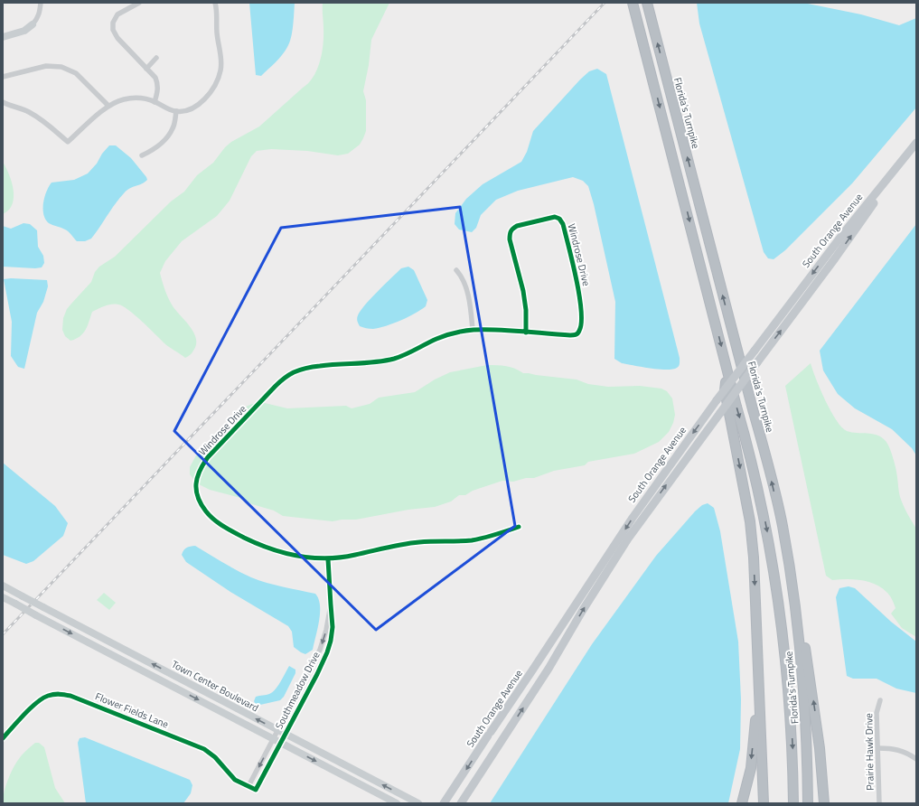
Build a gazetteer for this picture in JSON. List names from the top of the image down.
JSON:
{
  "streets": {
    "highway": ["Florida's Turnpike"],
    "main road": ["South Orange Avenue", "Town Center Boulevard"],
    "street": [
      "Windrose Drive",
      "Southmeadow Drive",
      "Flower Fields Lane",
      "Prairie Hawk Drive"
    ]
  },
  "crossings": [
    ["Windrose Drive", "Southmeadow Drive"],
    ["Town Center Boulevard", "Southmeadow Drive"],
    ["Southmeadow Drive", "Flower Fields Lane"]
  ]
}
